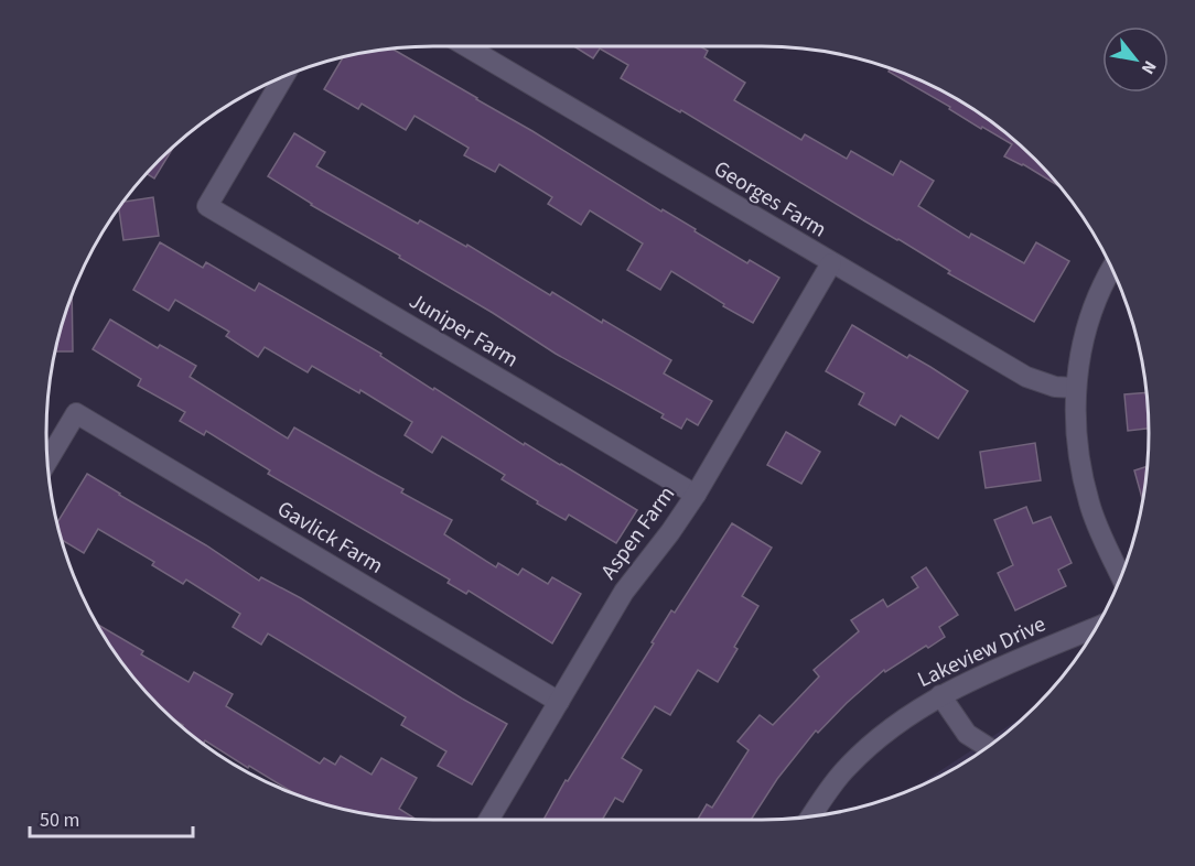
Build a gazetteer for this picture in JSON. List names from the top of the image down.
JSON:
{
  "streets": {
    "street": [
      "Georges Farm",
      "Juniper Farm",
      "Aspen Farm",
      "Gavlick Farm",
      "Lakeview Drive"
    ]
  },
  "crossings": [
    ["Georges Farm", "Aspen Farm"],
    ["Juniper Farm", "Aspen Farm"],
    ["Aspen Farm", "Gavlick Farm"]
  ],
  "scale_bar": "50 m",
  "north": "bottom right"
}
